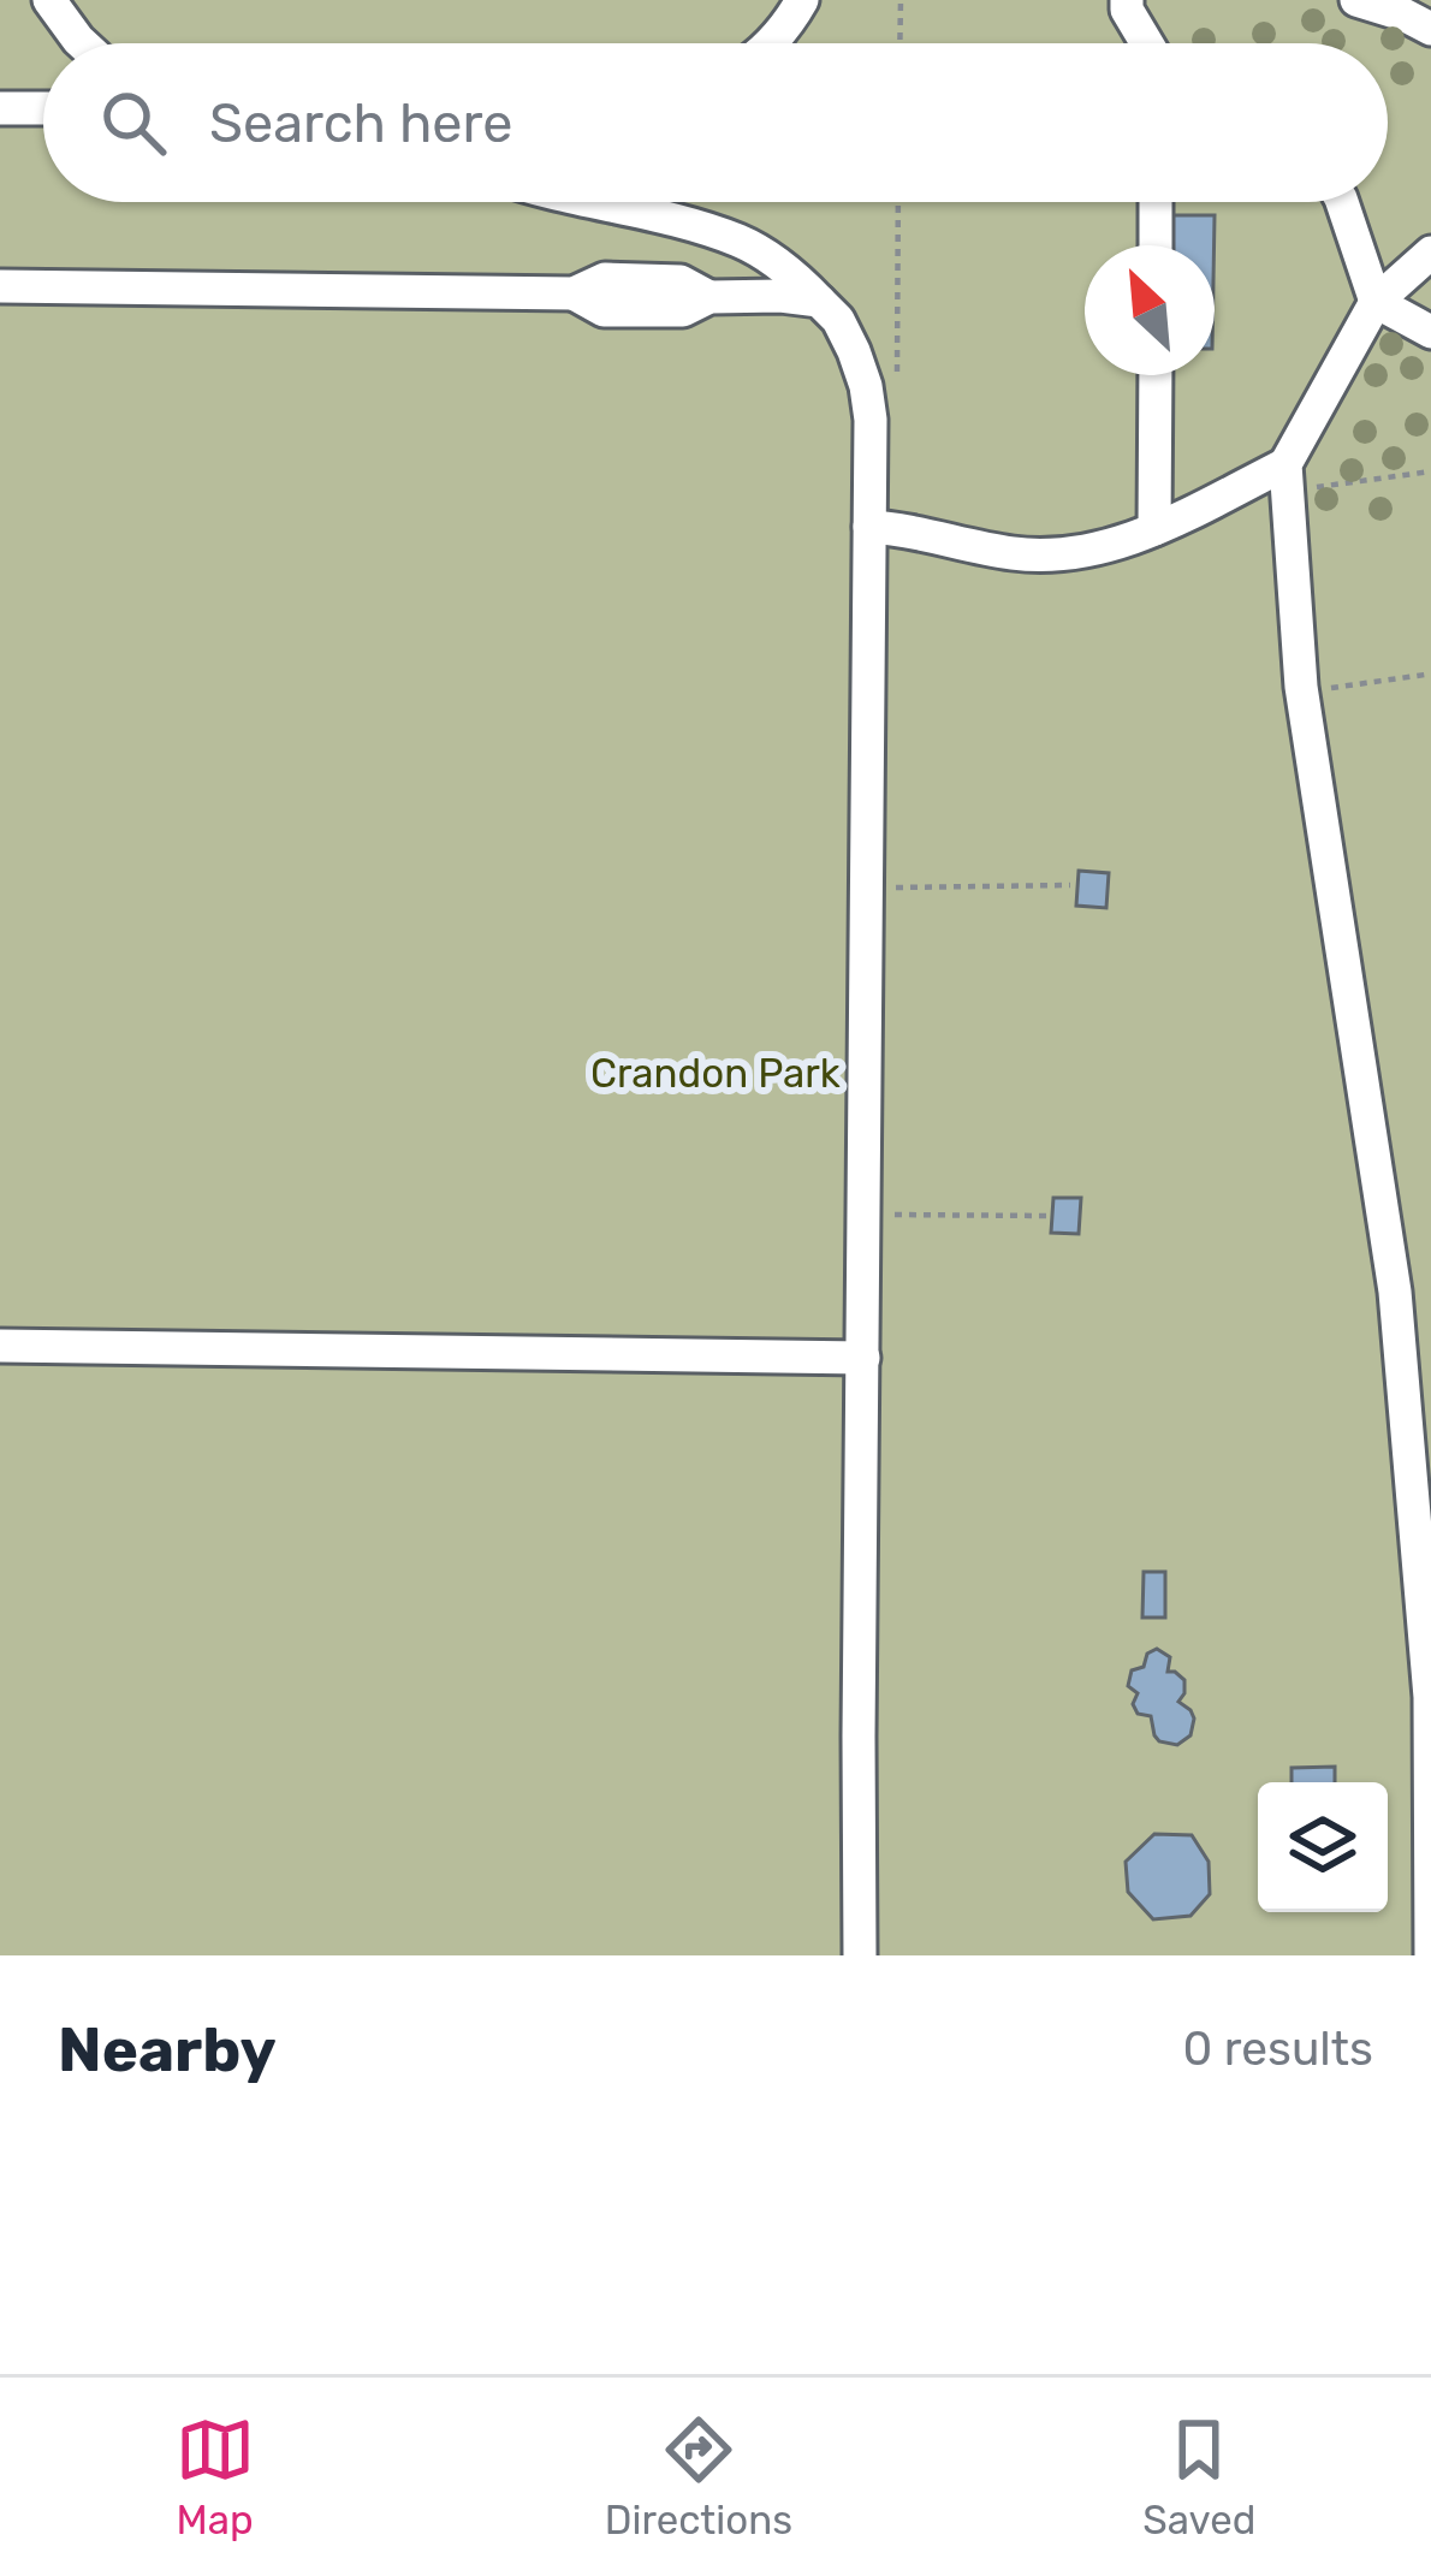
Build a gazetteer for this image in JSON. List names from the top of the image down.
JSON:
{
  "parks": ["Crandon Park"],
  "north": "top left",
  "page": {
    "search": "Search here",
    "heading": ["Nearby", "0 results"],
    "nav": ["Map", "Directions", "Saved"]
  }
}
